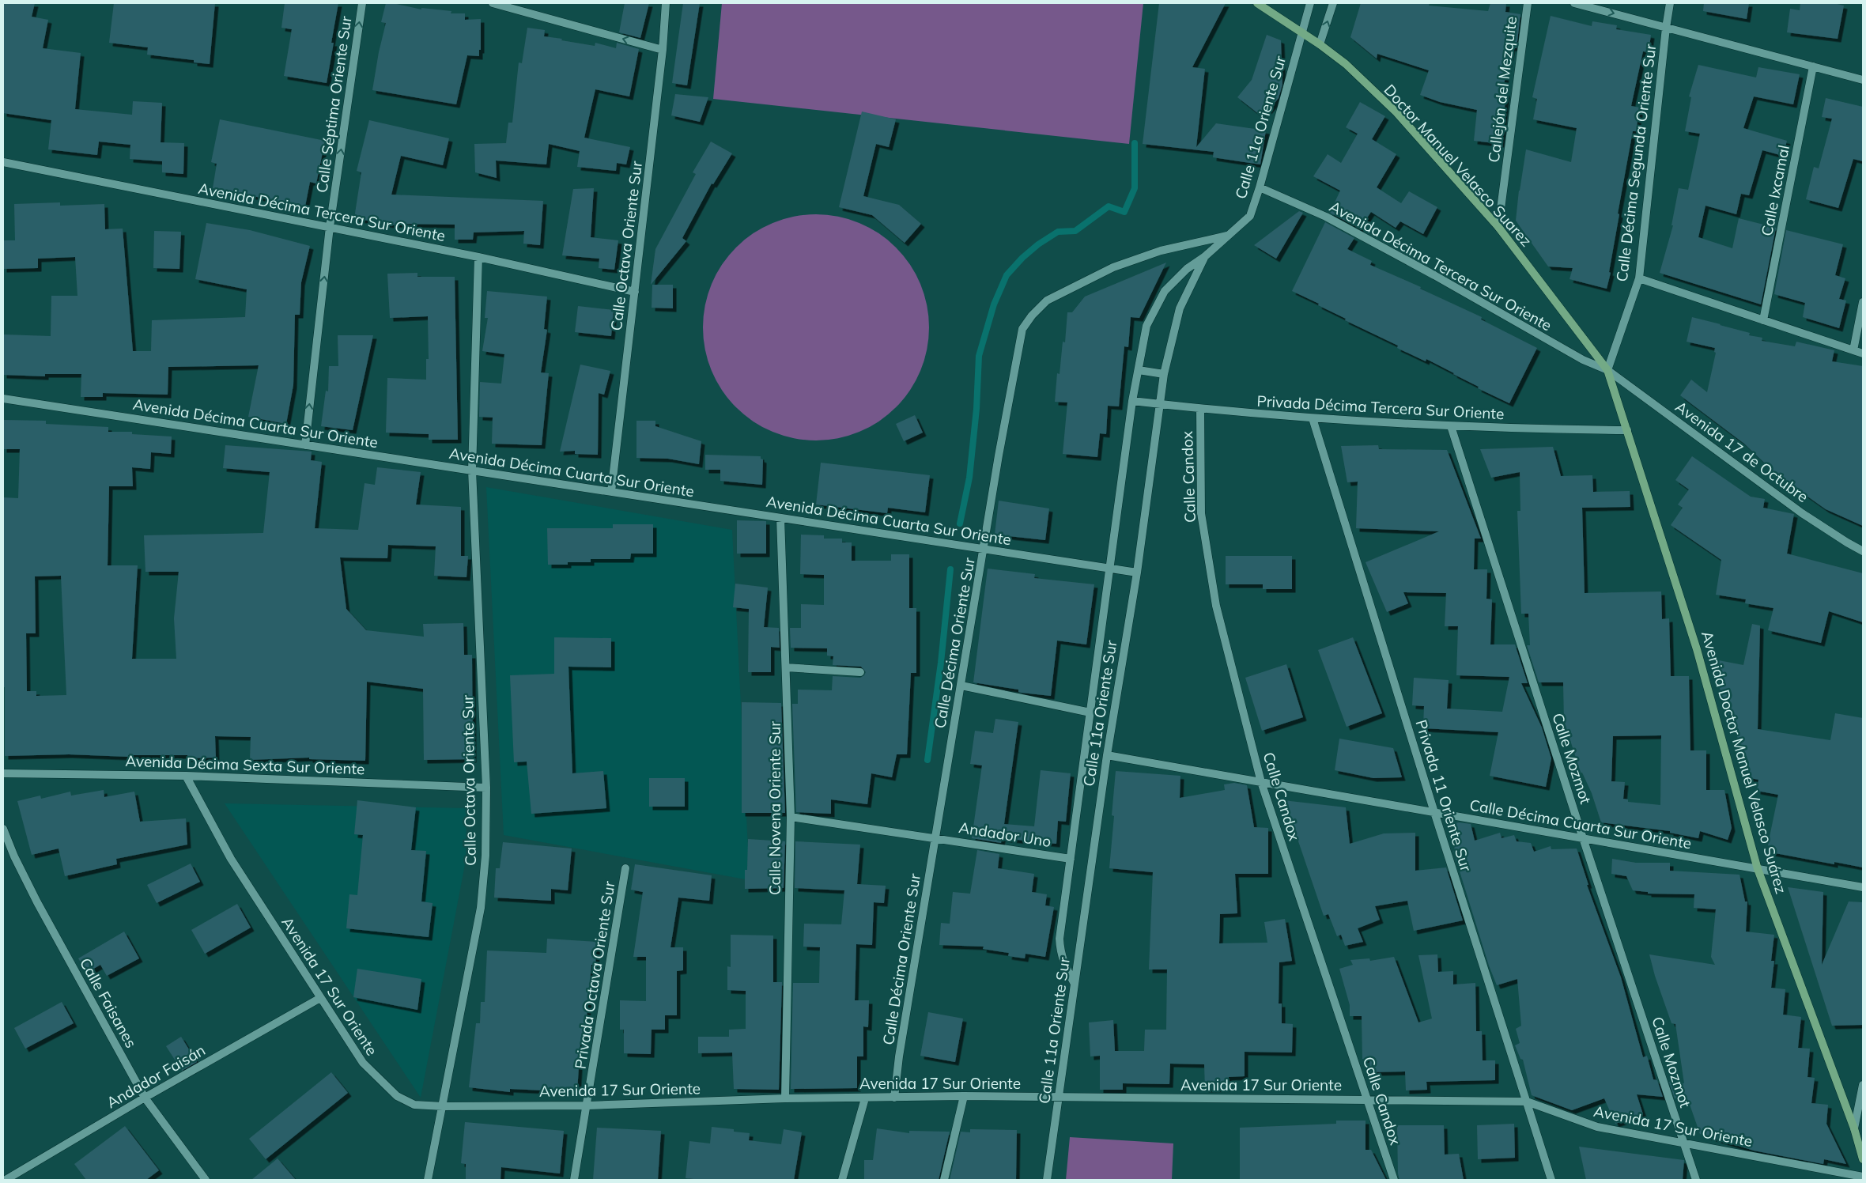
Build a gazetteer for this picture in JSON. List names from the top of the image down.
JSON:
{
  "streets": {
    "street": [
      "Callejón del Mezquite",
      "Calle Séptima Oriente Sur",
      "Calle 11a Oriente Sur",
      "Calle Décima Segunda Oriente Sur",
      "Doctor Manuel Velasco Suarez",
      "Calle Ixcamal",
      "Avenida Décima Tercera Sur Oriente",
      "Calle Octava Oriente Sur",
      "Privada Décima Tercera Sur Oriente",
      "Avenida Décima Cuarta Sur Oriente",
      "Avenida 17 de Octubre",
      "Calle Candox",
      "Calle Décima Oriente Sur",
      "Calle Mozmot",
      "Avenida Doctor Manuel Velasco Suárez",
      "Avenida Décima Sexta Sur Oriente",
      "Privada 11 Oriente Sur",
      "Calle Novena Oriente Sur",
      "Calle Décima Cuarta Sur Oriente",
      "Andador Uno",
      "Privada Octava Oriente Sur",
      "Avenida 17 Sur Oriente",
      "Calle Faisanes",
      "Andador Faisán"
    ]
  },
  "crossings": [
    ["Callejón del Mezquite", "Doctor Manuel Velasco Suarez"],
    ["Calle Séptima Oriente Sur", "Avenida Décima Tercera Sur Oriente"],
    ["Calle Séptima Oriente Sur", "Avenida Décima Cuarta Sur Oriente"],
    ["Calle 11a Oriente Sur", "Doctor Manuel Velasco Suarez"],
    ["Calle 11a Oriente Sur", "Avenida Décima Tercera Sur Oriente"],
    ["Calle 11a Oriente Sur", "Privada Décima Tercera Sur Oriente"],
    ["Calle 11a Oriente Sur", "Avenida Décima Cuarta Sur Oriente"],
    ["Calle 11a Oriente Sur", "Calle Décima Oriente Sur"],
    ["Calle 11a Oriente Sur", "Calle Décima Cuarta Sur Oriente"],
    ["Calle 11a Oriente Sur", "Andador Uno"],
    ["Calle 11a Oriente Sur", "Avenida 17 Sur Oriente"],
    ["Calle Décima Segunda Oriente Sur", "Doctor Manuel Velasco Suarez"],
    ["Calle Décima Segunda Oriente Sur", "Avenida Décima Tercera Sur Oriente"],
    ["Calle Décima Segunda Oriente Sur", "Avenida 17 de Octubre"],
    ["Calle Décima Segunda Oriente Sur", "Avenida Doctor Manuel Velasco Suárez"],
    ["Doctor Manuel Velasco Suarez", "Avenida Décima Tercera Sur Oriente"],
    ["Doctor Manuel Velasco Suarez", "Avenida 17 de Octubre"],
    ["Doctor Manuel Velasco Suarez", "Avenida Doctor Manuel Velasco Suárez"],
    ["Avenida Décima Tercera Sur Oriente", "Calle Octava Oriente Sur"],
    ["Avenida Décima Tercera Sur Oriente", "Avenida 17 de Octubre"],
    ["Avenida Décima Tercera Sur Oriente", "Avenida Doctor Manuel Velasco Suárez"],
    ["Calle Octava Oriente Sur", "Avenida Décima Cuarta Sur Oriente"],
    ["Calle Octava Oriente Sur", "Avenida Décima Sexta Sur Oriente"],
    ["Calle Octava Oriente Sur", "Avenida 17 Sur Oriente"],
    ["Privada Décima Tercera Sur Oriente", "Calle Candox"],
    ["Privada Décima Tercera Sur Oriente", "Calle Mozmot"],
    ["Privada Décima Tercera Sur Oriente", "Avenida Doctor Manuel Velasco Suárez"],
    ["Privada Décima Tercera Sur Oriente", "Privada 11 Oriente Sur"],
    ["Avenida Décima Cuarta Sur Oriente", "Calle Décima Oriente Sur"],
    ["Avenida Décima Cuarta Sur Oriente", "Calle Novena Oriente Sur"],
    ["Avenida 17 de Octubre", "Avenida Doctor Manuel Velasco Suárez"],
    ["Calle Candox", "Calle Décima Cuarta Sur Oriente"],
    ["Calle Candox", "Avenida 17 Sur Oriente"],
    ["Calle Décima Oriente Sur", "Andador Uno"],
    ["Calle Décima Oriente Sur", "Avenida 17 Sur Oriente"],
    ["Calle Mozmot", "Calle Décima Cuarta Sur Oriente"],
    ["Calle Mozmot", "Avenida 17 Sur Oriente"],
    ["Avenida Doctor Manuel Velasco Suárez", "Calle Décima Cuarta Sur Oriente"],
    ["Avenida Décima Sexta Sur Oriente", "Avenida 17 Sur Oriente"],
    ["Privada 11 Oriente Sur", "Calle Décima Cuarta Sur Oriente"],
    ["Privada 11 Oriente Sur", "Avenida 17 Sur Oriente"],
    ["Calle Novena Oriente Sur", "Avenida 17 Sur Oriente"],
    ["Privada Octava Oriente Sur", "Avenida 17 Sur Oriente"],
    ["Avenida 17 Sur Oriente", "Andador Faisán"],
    ["Calle Faisanes", "Andador Faisán"]
  ],
  "one_way": ["Calle Séptima Oriente Sur"]
}
